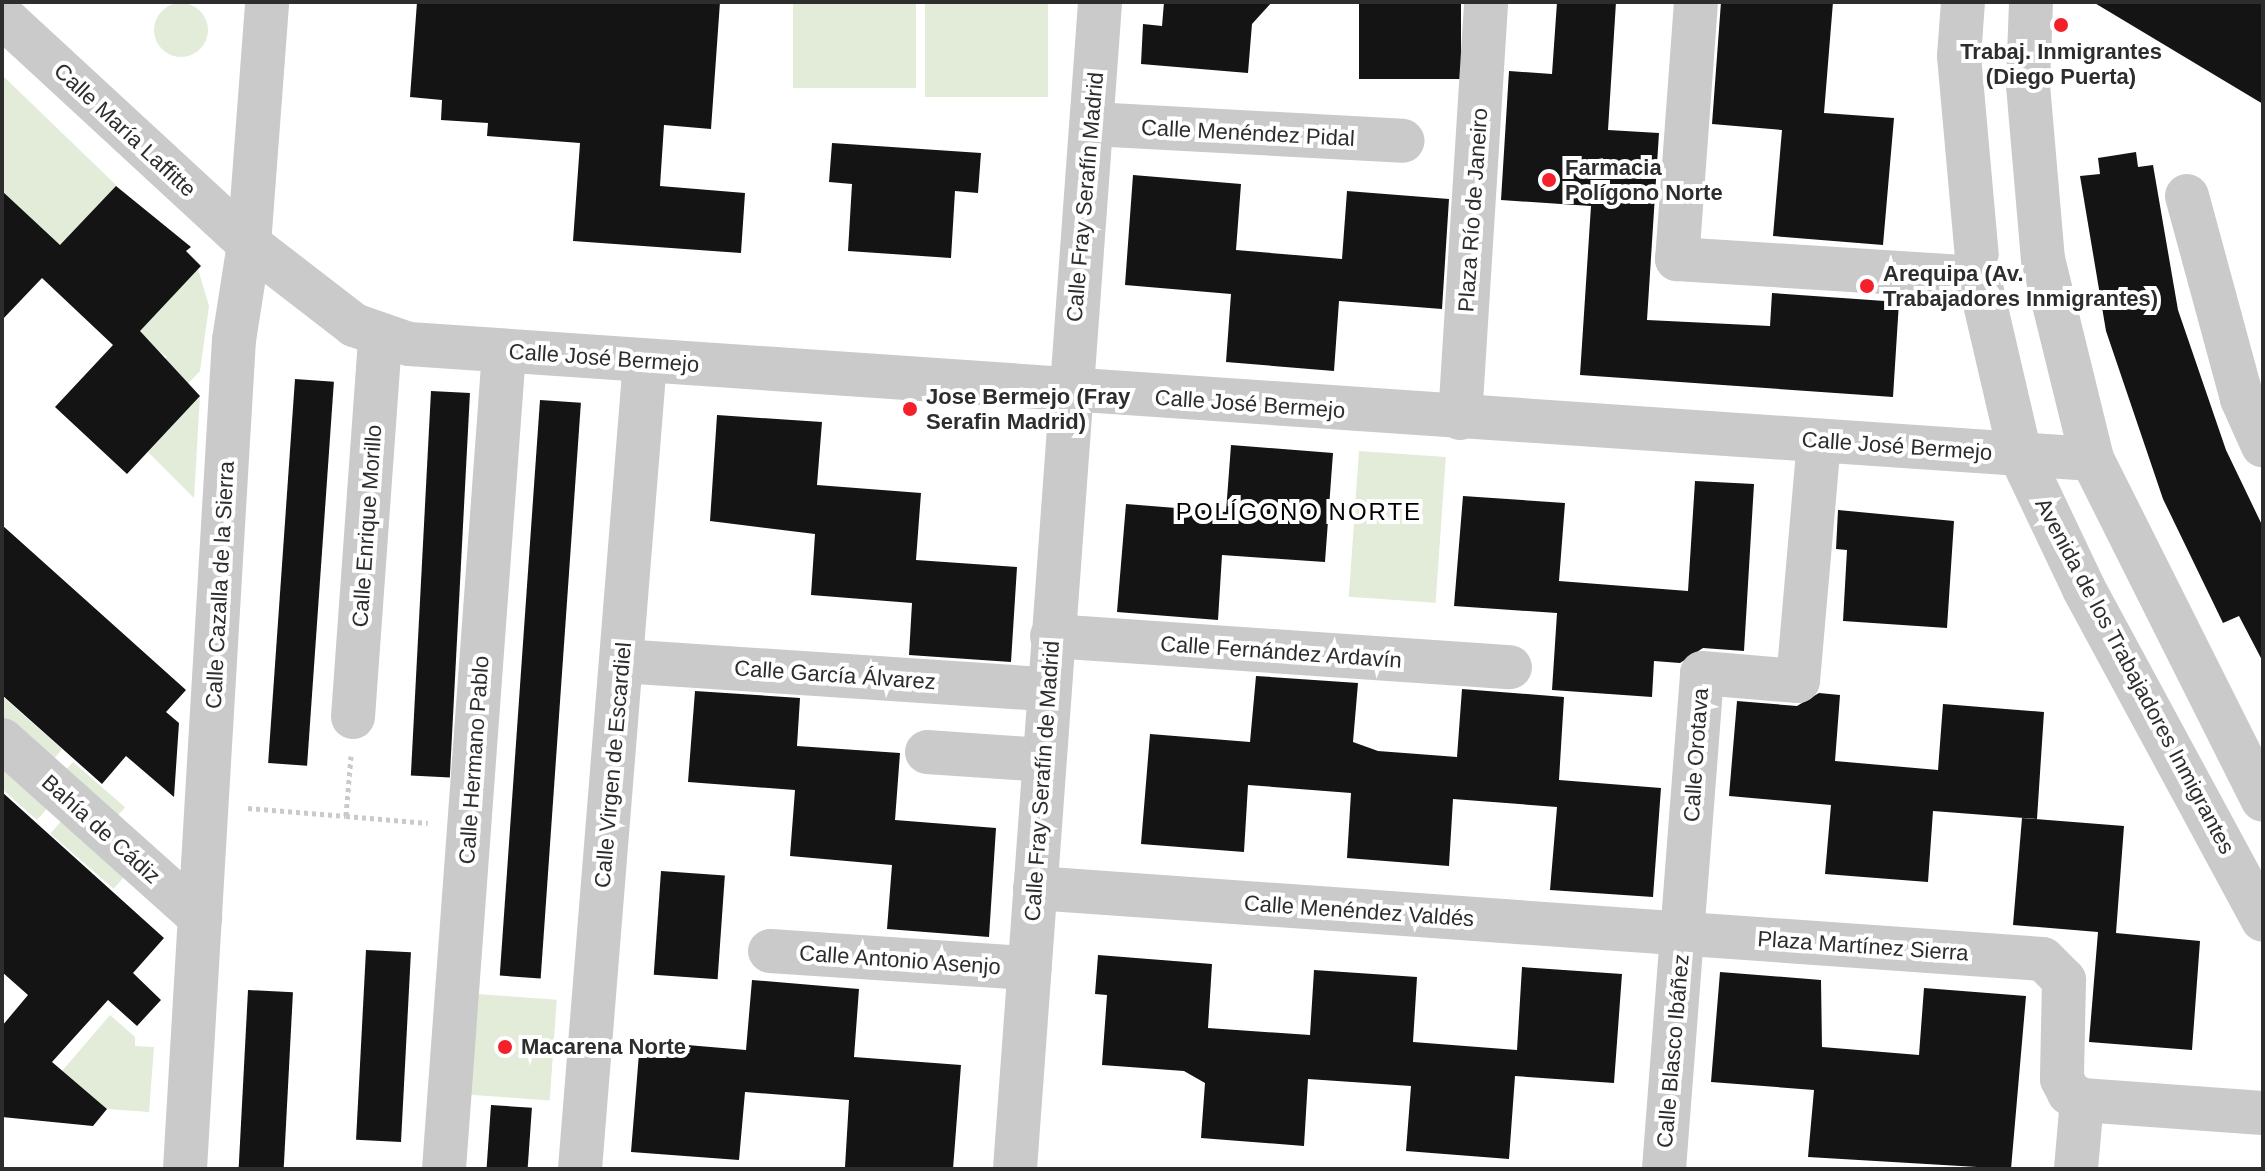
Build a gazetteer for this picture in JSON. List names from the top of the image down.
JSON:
{
  "streets": {
    "street": [
      "Calle María Laffitte",
      "Calle Menéndez Pidal",
      "Calle Fray Serafín Madrid",
      "Plaza Río de Janeiro",
      "Calle José Bermejo",
      "Calle Enrique Morillo",
      "Calle Cazalla de la Sierra",
      "Calle Fernández Ardavín",
      "Calle García Álvarez",
      "Avenida de los Trabajadores Inmigrantes",
      "Calle Orotava",
      "Calle Hermano Pablo",
      "Calle Virgen de Escardiel",
      "Calle Fray Serafín de Madrid",
      "Bahía de Cádiz",
      "Calle Menéndez Valdés",
      "Plaza Martínez Sierra",
      "Calle Antonio Asenjo",
      "Calle Blasco Ibáñez"
    ]
  },
  "crossings": [
    ["Calle María Laffitte", "Calle José Bermejo"],
    ["Calle María Laffitte", "Calle Cazalla de la Sierra"],
    ["Calle Menéndez Pidal", "Calle Fray Serafín Madrid"],
    ["Calle Fray Serafín Madrid", "Calle José Bermejo"],
    ["Calle Fray Serafín Madrid", "Calle Fray Serafín de Madrid"],
    ["Plaza Río de Janeiro", "Calle José Bermejo"],
    ["Calle José Bermejo", "Calle Enrique Morillo"],
    ["Calle José Bermejo", "Calle Cazalla de la Sierra"],
    ["Calle José Bermejo", "Avenida de los Trabajadores Inmigrantes"],
    ["Calle José Bermejo", "Calle Orotava"],
    ["Calle José Bermejo", "Calle Hermano Pablo"],
    ["Calle José Bermejo", "Calle Virgen de Escardiel"],
    ["Calle José Bermejo", "Calle Fray Serafín de Madrid"],
    ["Calle Cazalla de la Sierra", "Bahía de Cádiz"],
    ["Calle Fernández Ardavín", "Calle Fray Serafín de Madrid"],
    ["Calle García Álvarez", "Calle Virgen de Escardiel"],
    ["Calle García Álvarez", "Calle Fray Serafín de Madrid"],
    ["Calle Orotava", "Calle Menéndez Valdés"],
    ["Calle Orotava", "Plaza Martínez Sierra"],
    ["Calle Orotava", "Calle Blasco Ibáñez"],
    ["Calle Fray Serafín de Madrid", "Calle Menéndez Valdés"],
    ["Calle Fray Serafín de Madrid", "Calle Antonio Asenjo"],
    ["Calle Menéndez Valdés", "Plaza Martínez Sierra"],
    ["Calle Menéndez Valdés", "Calle Blasco Ibáñez"],
    ["Plaza Martínez Sierra", "Calle Blasco Ibáñez"]
  ],
  "districts": ["POLÍGONO NORTE"],
  "places": [
    "Trabaj. Inmigrantes (Diego Puerta)",
    "Farmacia Polígono Norte",
    "Arequipa (Av. Trabajadores Inmigrantes)",
    "Jose Bermejo (Fray Serafin Madrid)",
    "Macarena Norte"
  ]
}
